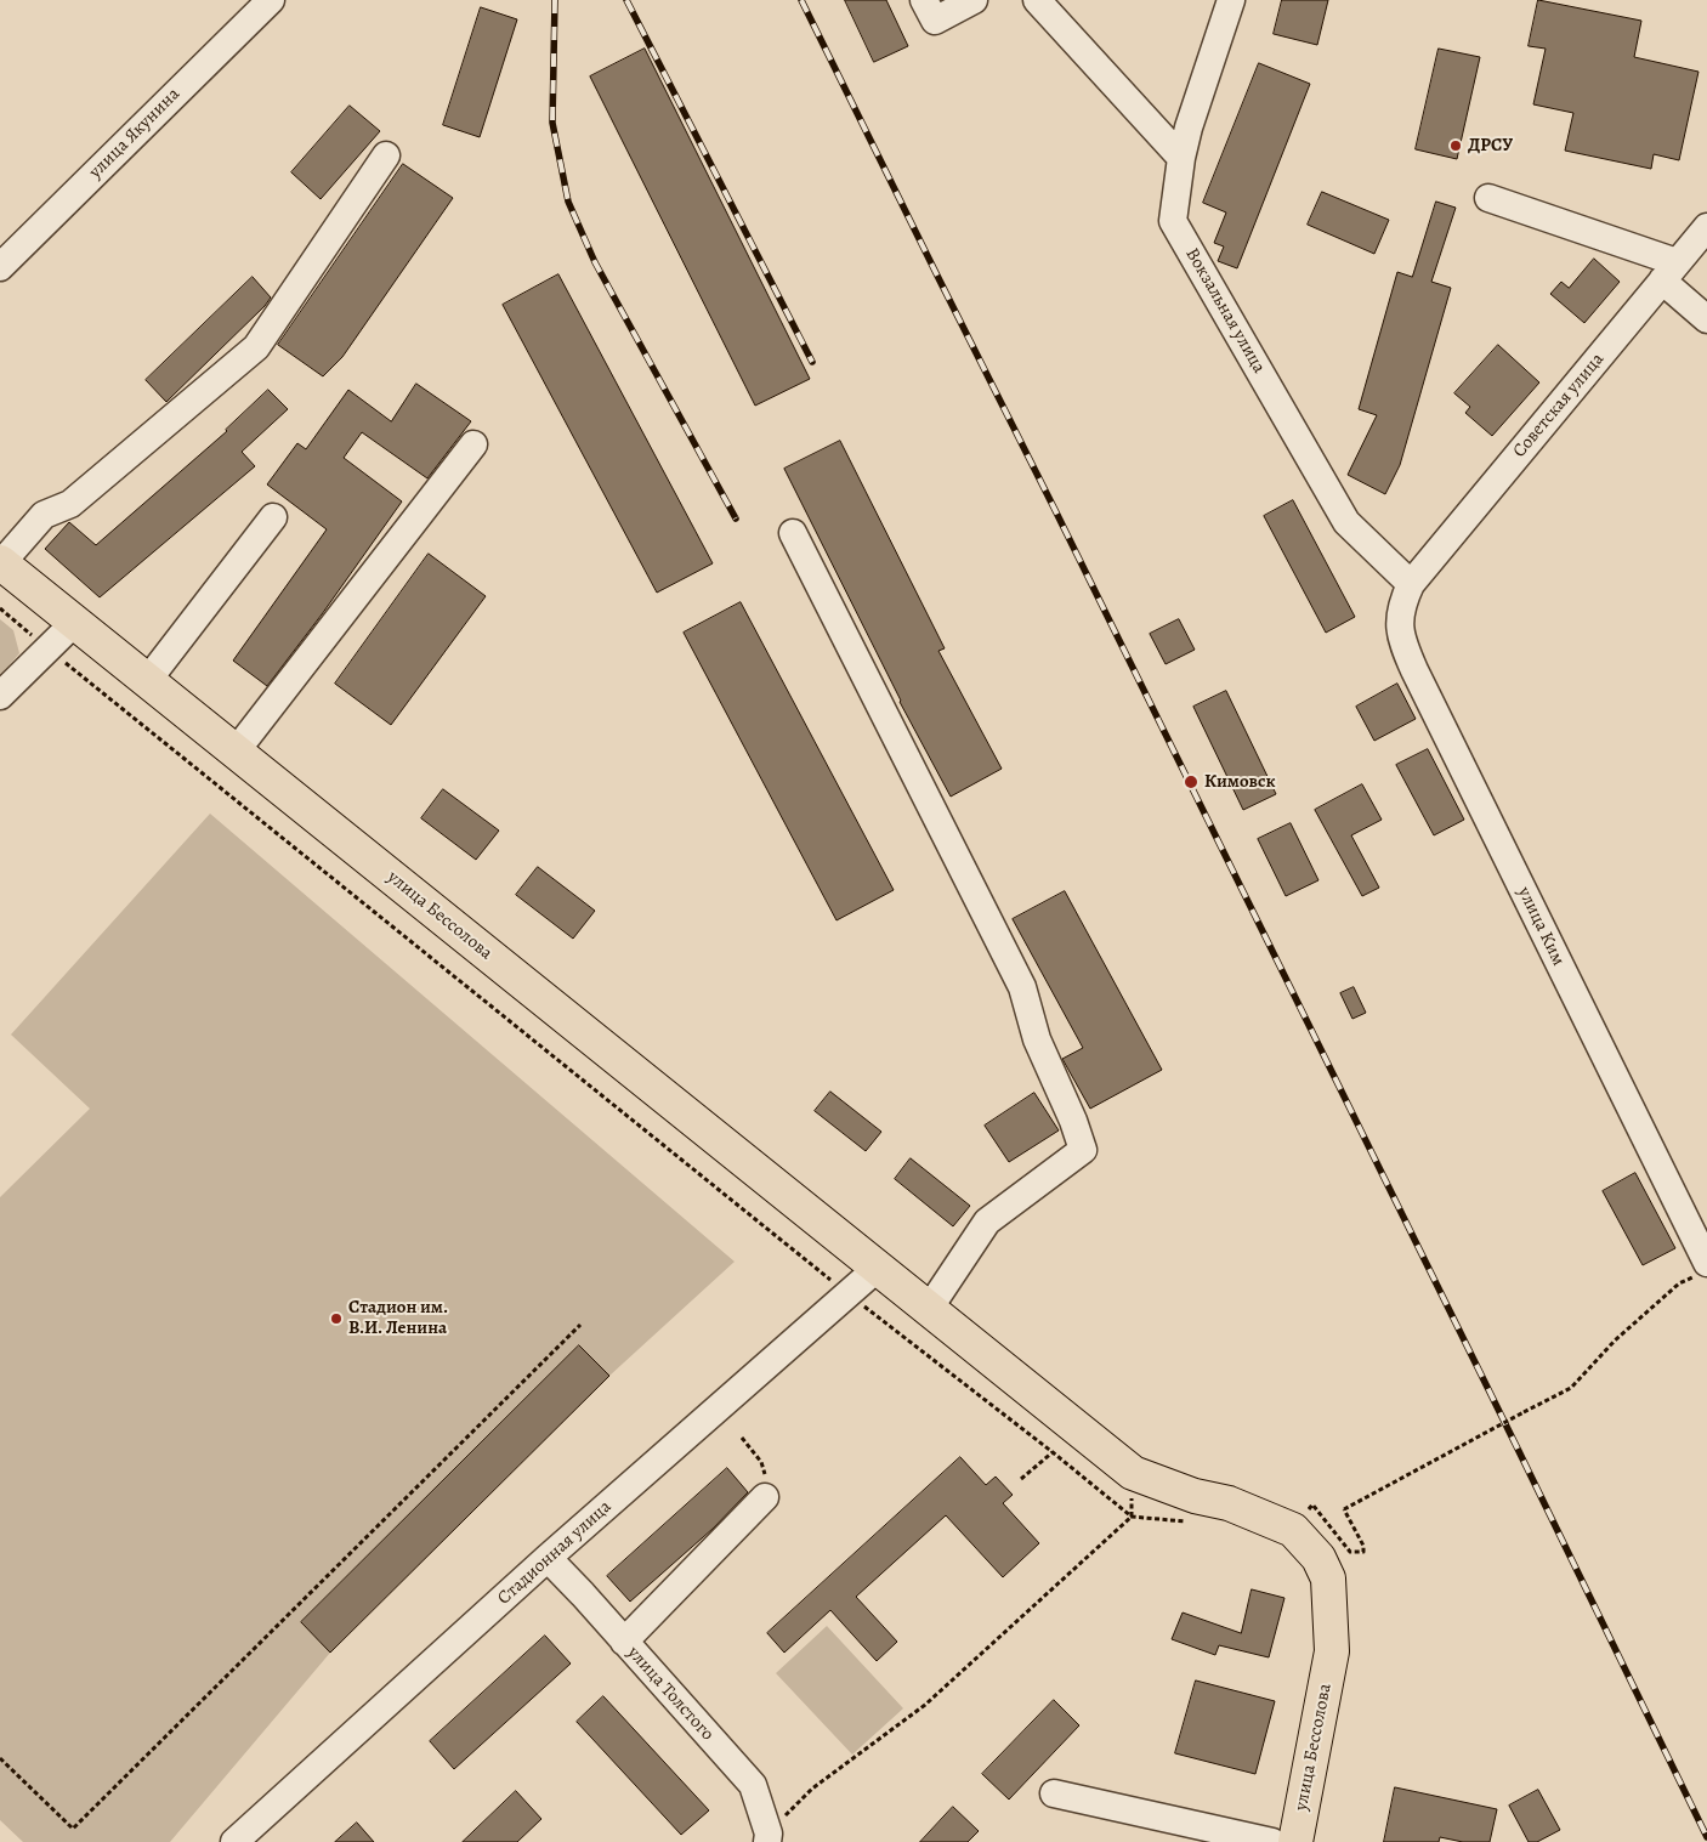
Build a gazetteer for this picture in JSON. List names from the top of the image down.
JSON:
{
  "streets": {
    "main road": ["улица Бессолова"],
    "street": [
      "улица Якунина",
      "Вокзальная улица",
      "Советская улица",
      "улица Ким",
      "Стадионная улица",
      "улица Толстого"
    ]
  },
  "crossings": [
    ["Вокзальная улица", "Советская улица"],
    ["Вокзальная улица", "улица Ким"],
    ["Советская улица", "улица Ким"],
    ["улица Бессолова", "Стадионная улица"],
    ["Стадионная улица", "улица Толстого"]
  ],
  "places": ["ДРСУ", "Кимовск", "Стадион им. В.И. Ленина"]
}
